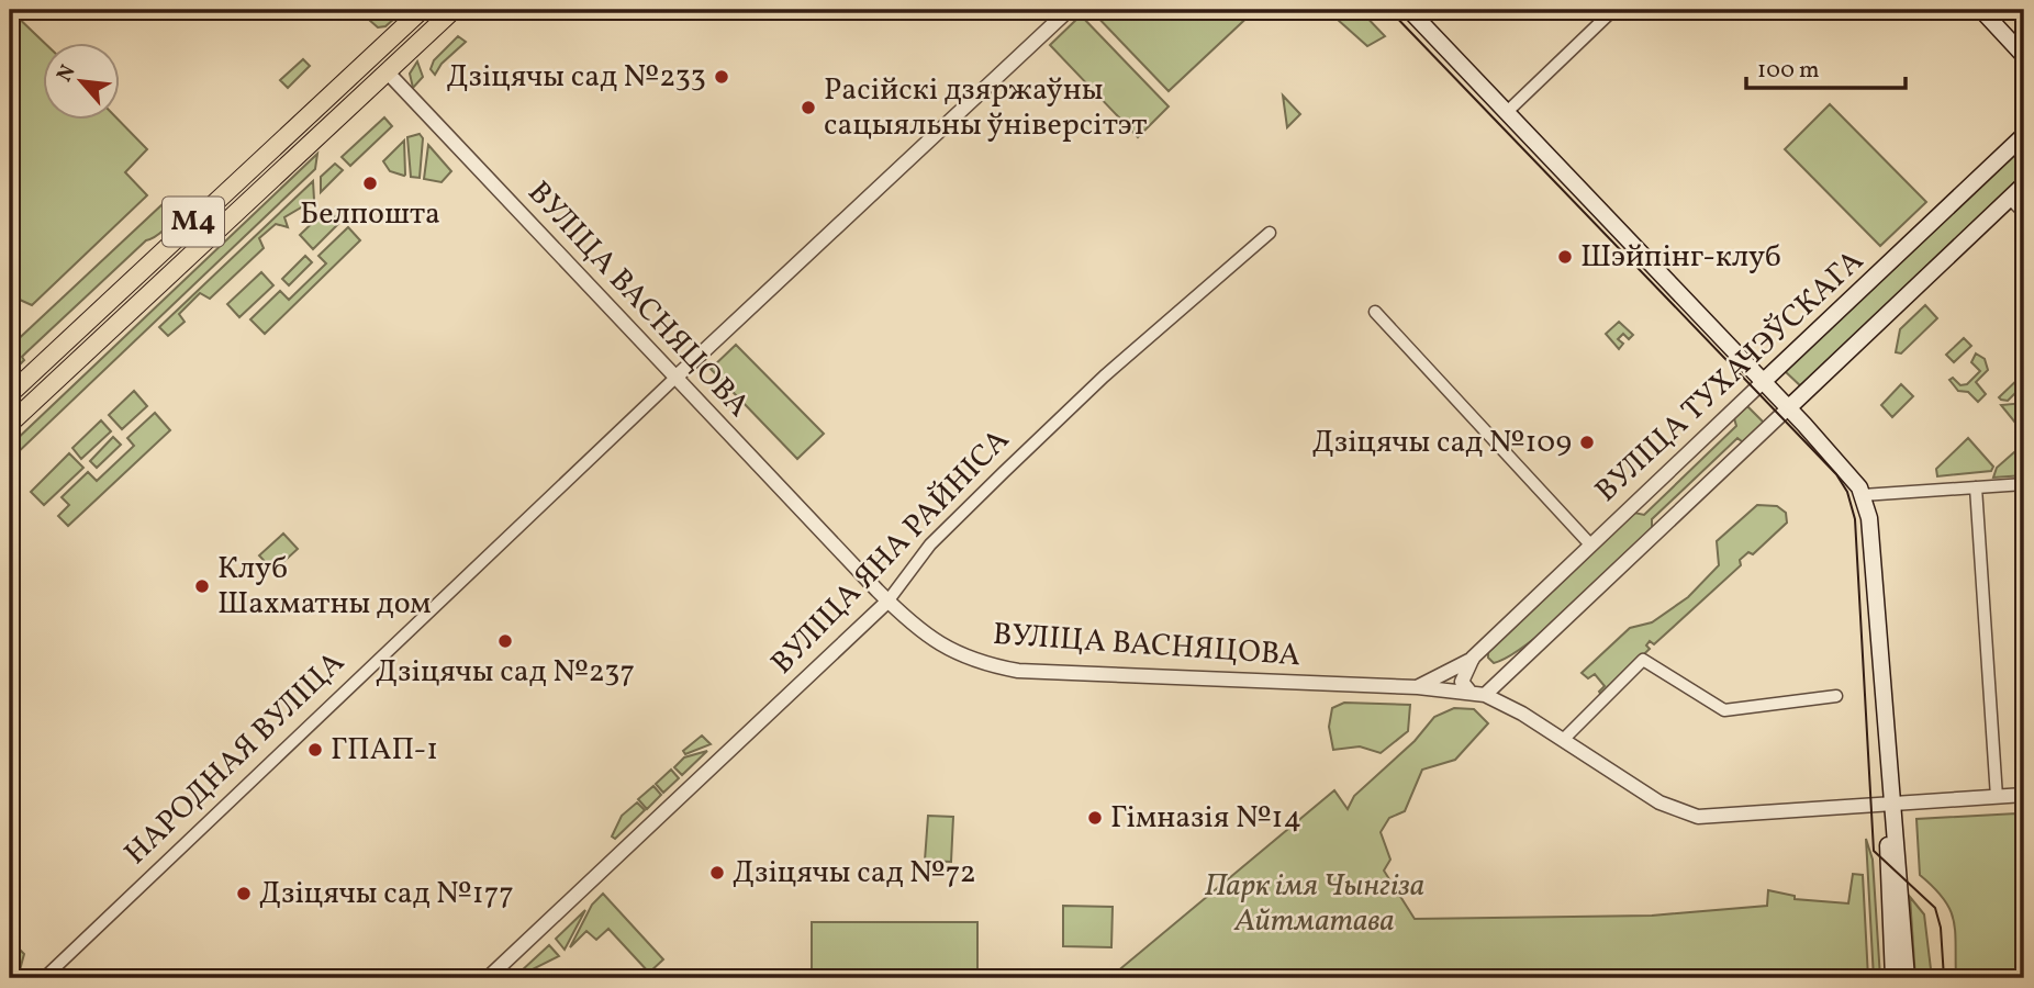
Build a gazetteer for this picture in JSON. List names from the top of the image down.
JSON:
{
  "streets": {
    "main road": ["М4", "ВУЛІЦА ТУХАЧЭЎСКАГА"],
    "street": ["ВУЛІЦА ВАСНЯЦОВА", "ВУЛІЦА ЯНА РАЙНІСА", "НАРОДНАЯ ВУЛІЦА"]
  },
  "crossings": [
    ["М4", "ВУЛІЦА ВАСНЯЦОВА"],
    ["ВУЛІЦА ВАСНЯЦОВА", "ВУЛІЦА ТУХАЧЭЎСКАГА"],
    ["ВУЛІЦА ВАСНЯЦОВА", "ВУЛІЦА ЯНА РАЙНІСА"],
    ["ВУЛІЦА ВАСНЯЦОВА", "НАРОДНАЯ ВУЛІЦА"]
  ],
  "parks": ["Парк імя Чынгіза Айтматава"],
  "places": [
    "Дзіцячы сад №233",
    "Расійскі дзяржаўны сацыяльны ўніверсітэт",
    "Белпошта",
    "Шэйпінг-клуб",
    "Дзіцячы сад №109",
    "Клуб Шахматны дом",
    "Дзіцячы сад №237",
    "ГПАП-1",
    "Гімназія №14",
    "Дзіцячы сад №72",
    "Дзіцячы сад №177"
  ],
  "scale_bar": "100 m",
  "north": "top left"
}
